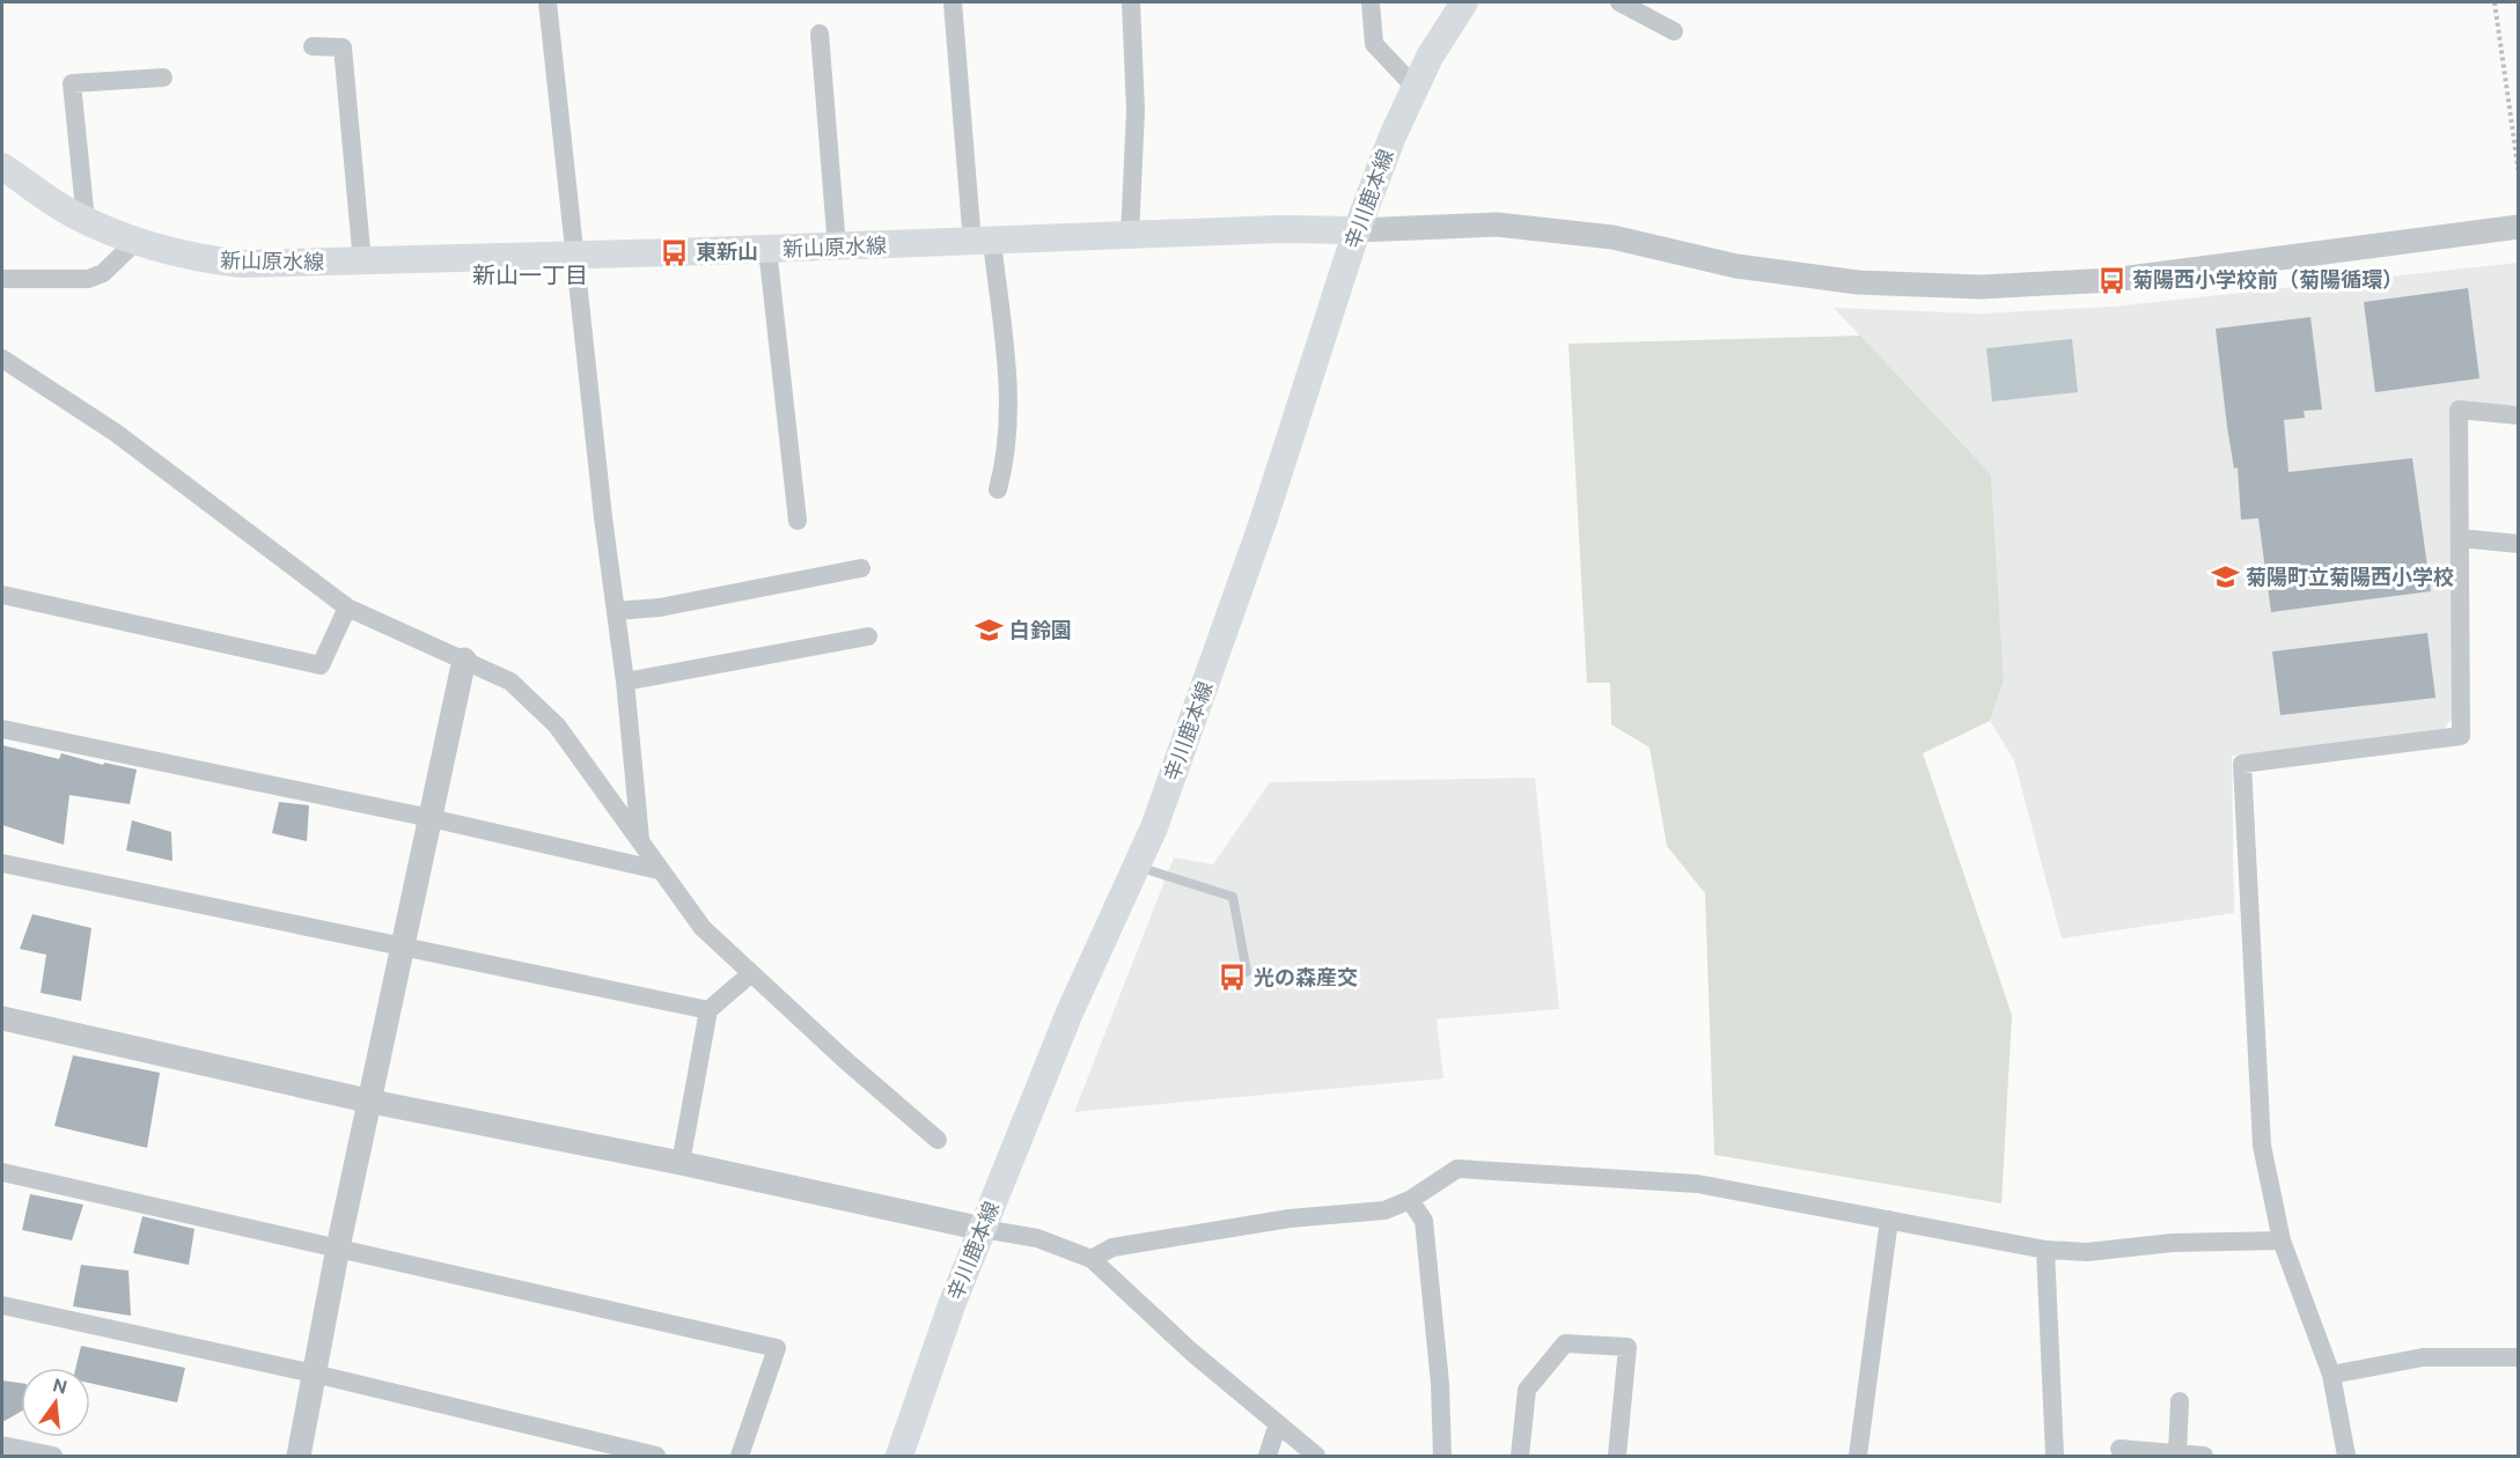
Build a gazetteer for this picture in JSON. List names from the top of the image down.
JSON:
{
  "streets": {
    "main road": ["辛川鹿本線", "新山原水線"]
  },
  "crossings": [
    ["辛川鹿本線", "新山原水線"]
  ],
  "districts": ["新山一丁目"],
  "places": {
    "bus stop": ["東新山", "菊陽西小学校前（菊陽循環）", "光の森産交"],
    "school or university": ["菊陽町立菊陽西小学校", "白鈴園"]
  },
  "north": "top"
}
